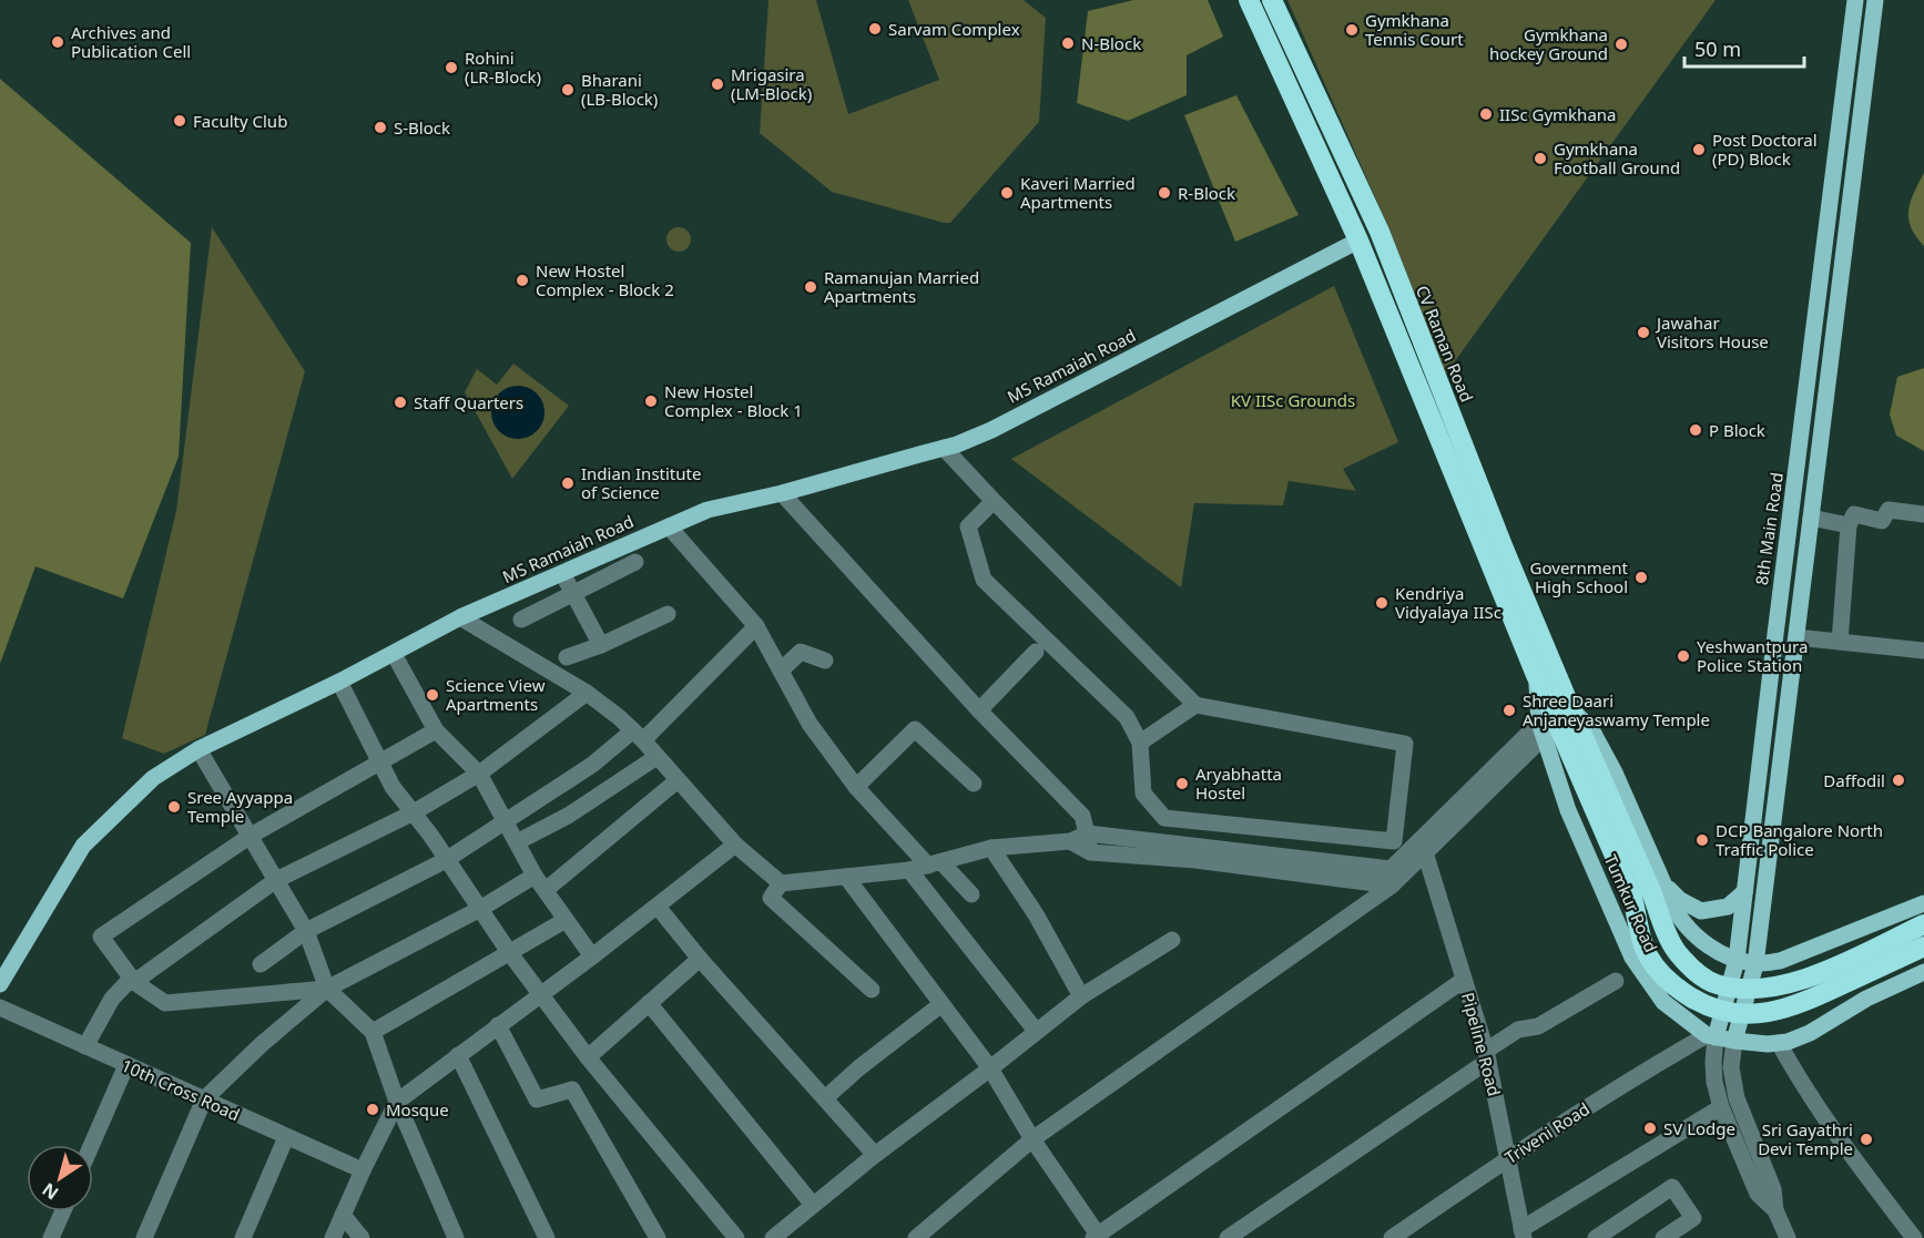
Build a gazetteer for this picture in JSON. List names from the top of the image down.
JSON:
{
  "streets": {
    "highway": ["CV Raman Road"],
    "main road": ["MS Ramaiah Road", "8th Main Road", "Tumkur Road"],
    "street": ["Pipeline Road", "10th Cross Road", "Triveni Road"]
  },
  "crossings": [
    ["8th Main Road", "Tumkur Road"],
    ["8th Main Road", "Triveni Road"],
    ["Tumkur Road", "Triveni Road"],
    ["Pipeline Road", "Triveni Road"]
  ],
  "parks": ["KV IISc Grounds"],
  "places": [
    "Sarvam Complex",
    "Gymkhana Tennis Court",
    "Archives and Publication Cell",
    "N-Block",
    "Gymkhana hockey Ground",
    "Rohini (LR-Block)",
    "Mrigasira (LM-Block)",
    "Bharani (LB-Block)",
    "IISc Gymkhana",
    "Faculty Club",
    "S-Block",
    "Post Doctoral (PD) Block",
    "Gymkhana Football Ground",
    "Kaveri Married Apartments",
    "R-Block",
    "New Hostel Complex - Block 2",
    "Ramanujan Married Apartments",
    "Jawahar Visitors House",
    "New Hostel Complex - Block 1",
    "Staff Quarters",
    "P Block",
    "Indian Institute of Science",
    "Government High School",
    "Kendriya Vidyalaya IISc",
    "Yeshwantpura Police Station",
    "Science View Apartments",
    "Shree Daari Anjaneyaswamy Temple",
    "Daffodil",
    "Aryabhatta Hostel",
    "Sree Ayyappa Temple",
    "DCP Bangalore North Traffic Police",
    "Mosque",
    "SV Lodge",
    "Sri Gayathri Devi Temple"
  ],
  "scale_bar": "50 m",
  "north": "bottom left"
}
